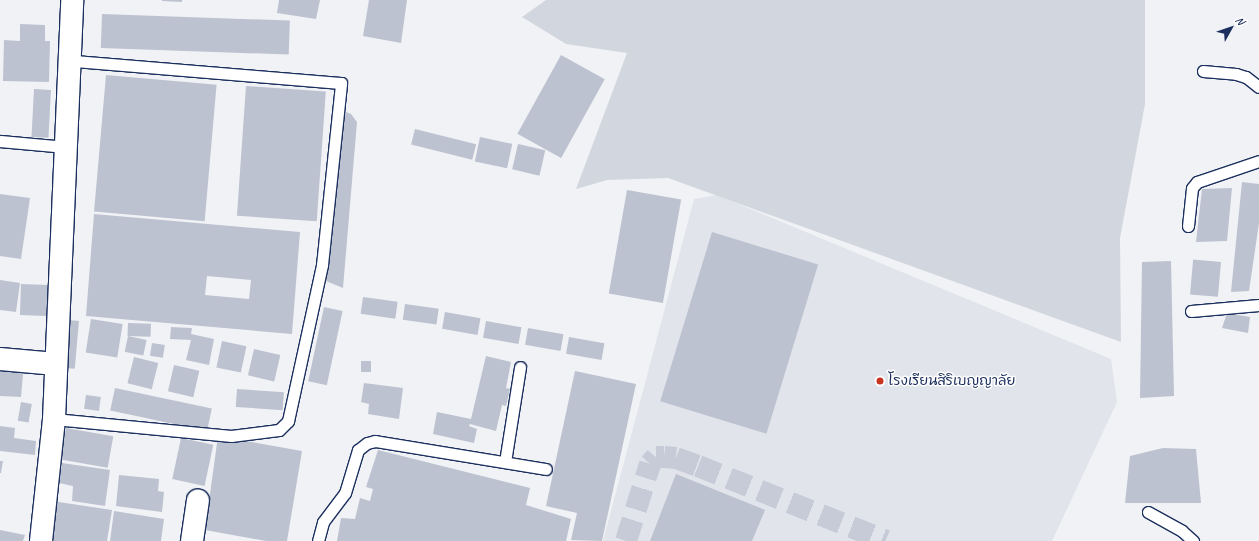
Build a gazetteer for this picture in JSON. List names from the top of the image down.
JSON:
{
  "places": ["โรงเรียนสิริเบญญาลัย"],
  "north": "top right"
}
